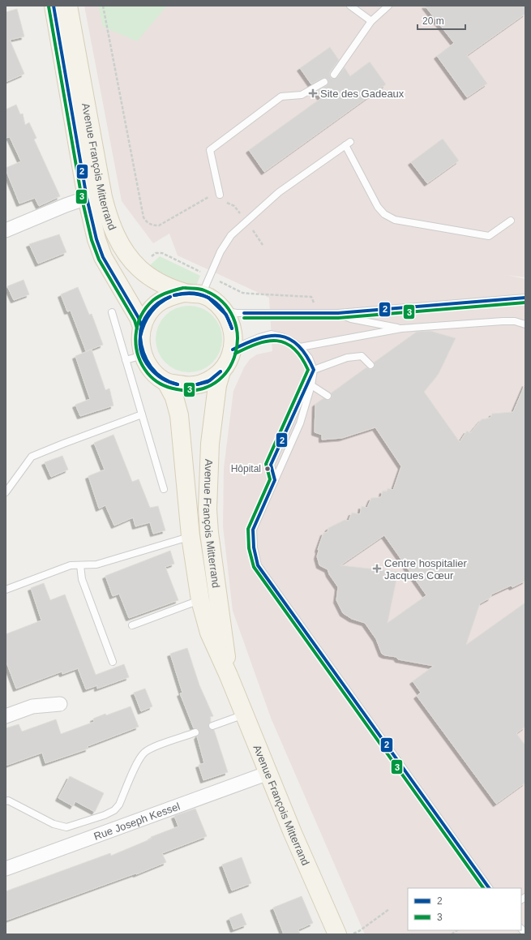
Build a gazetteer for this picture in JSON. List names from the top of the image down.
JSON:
{
  "streets": {
    "main road": ["Avenue François Mitterrand"],
    "street": ["Rue Joseph Kessel"]
  },
  "crossings": [
    ["Avenue François Mitterrand", "Rue Joseph Kessel"]
  ],
  "places": {
    "health": ["Site des Gadeaux", "Centre hospitalier Jacques Cœur"],
    "other": ["Hôpital"]
  },
  "lines": ["transit line 2", "transit line 3"],
  "legend": ["2", "3"],
  "scale_bar": "20 m"
}
